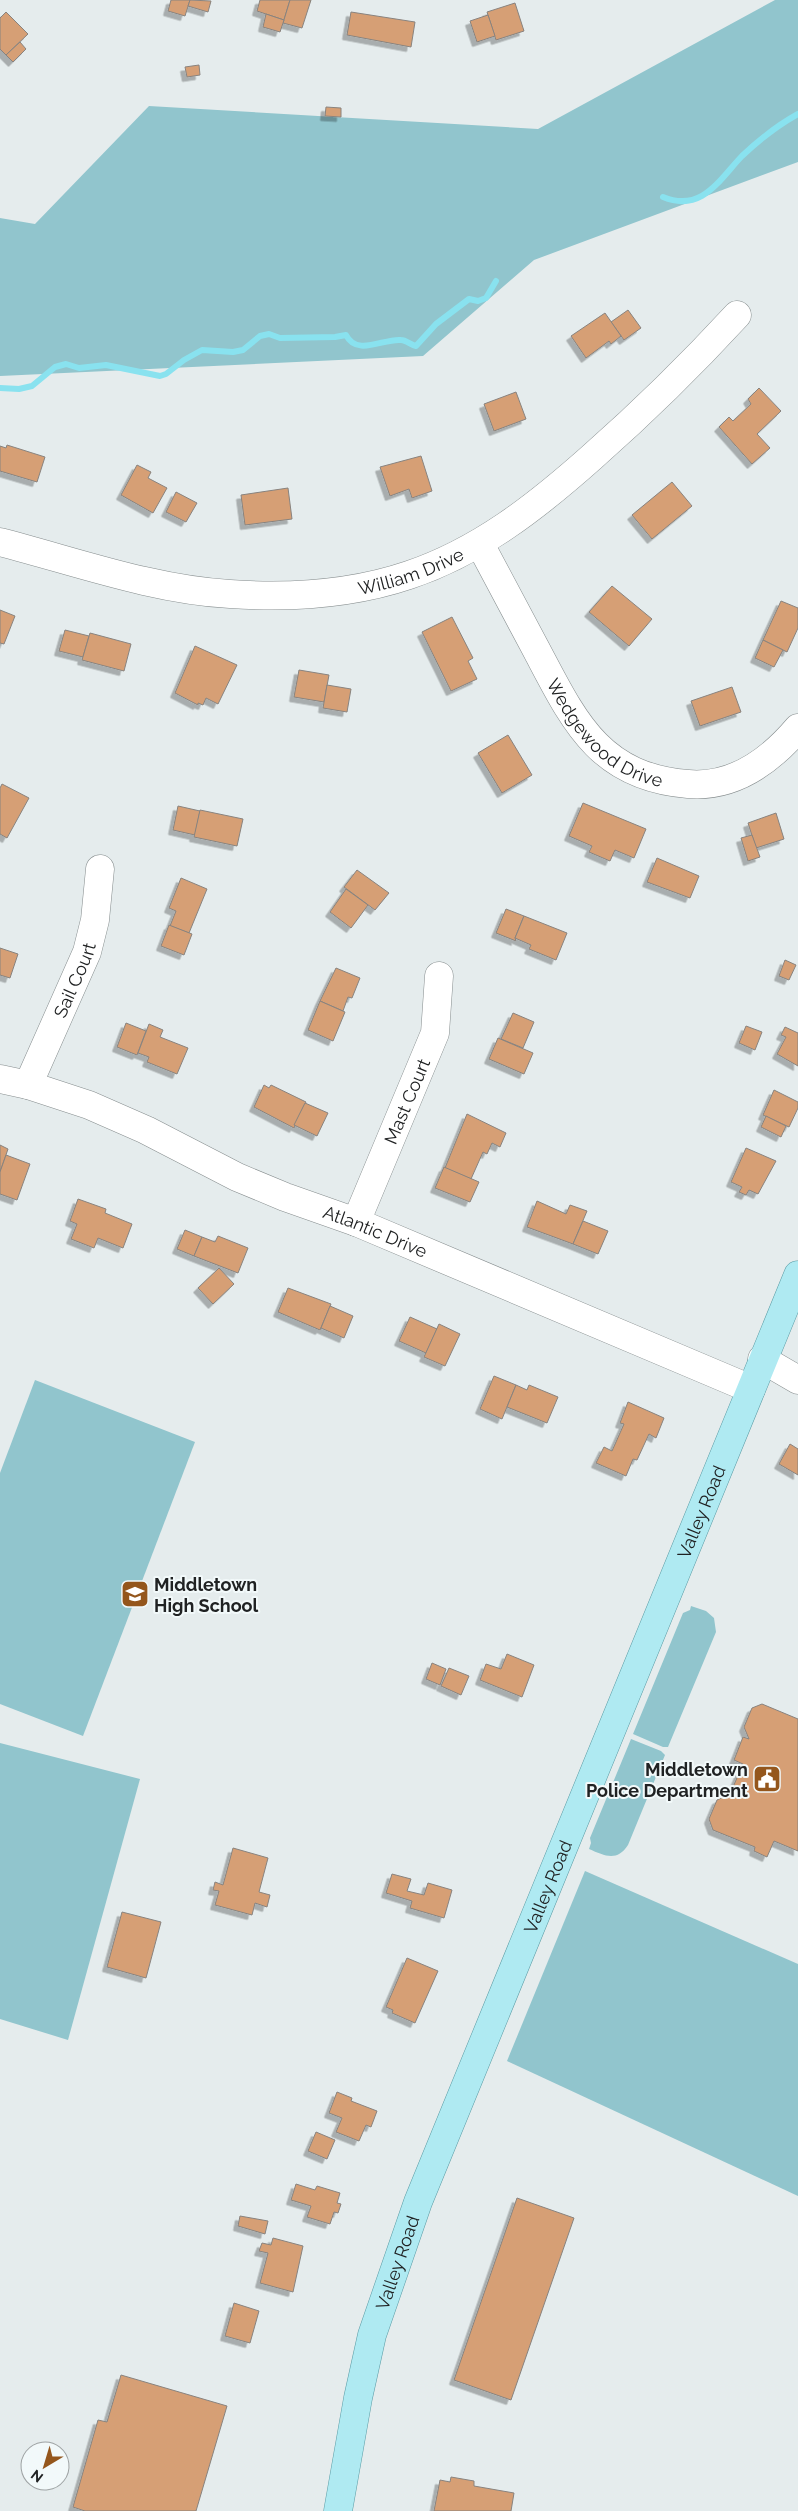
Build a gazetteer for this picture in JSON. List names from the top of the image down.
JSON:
{
  "streets": {
    "main road": ["Valley Road"],
    "street": [
      "William Drive",
      "Wedgewood Drive",
      "Sail Court",
      "Mast Court",
      "Atlantic Drive"
    ]
  },
  "crossings": [
    ["William Drive", "Wedgewood Drive"],
    ["Sail Court", "Atlantic Drive"],
    ["Mast Court", "Atlantic Drive"],
    ["Atlantic Drive", "Valley Road"]
  ],
  "places": {
    "school or university": ["Middletown High School"],
    "public building": ["Middletown Police Department"]
  },
  "north": "bottom left"
}
